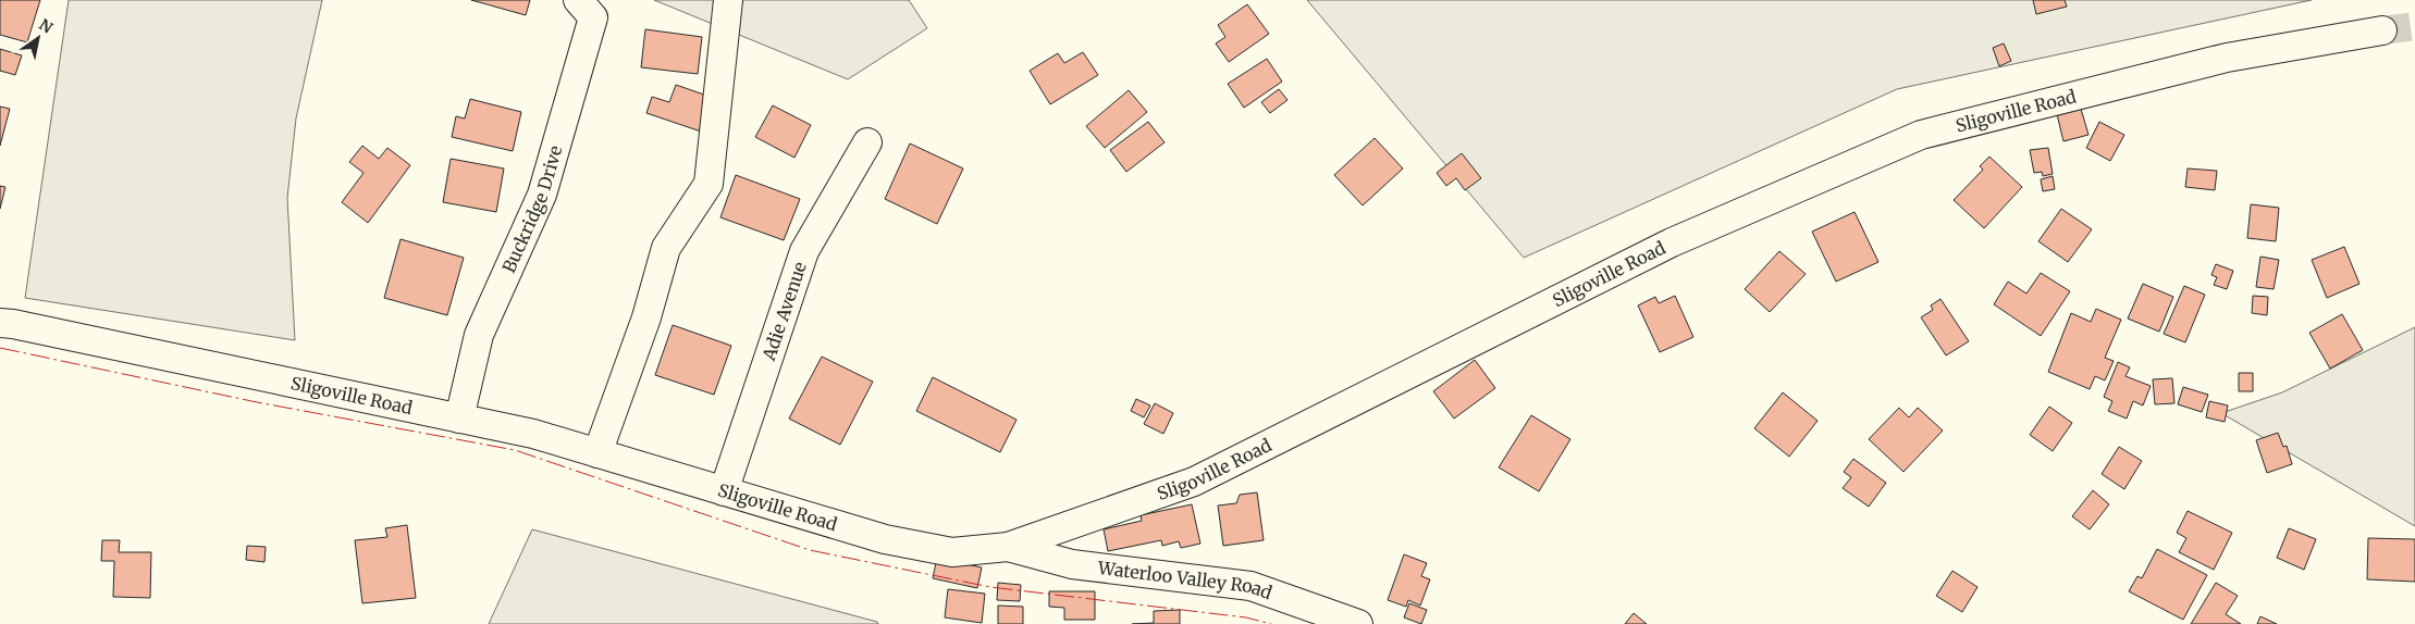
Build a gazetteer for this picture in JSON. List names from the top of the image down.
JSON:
{
  "streets": {
    "street": [
      "Sligoville Road",
      "Buckridge Drive",
      "Adie Avenue",
      "Waterloo Valley Road"
    ]
  },
  "crossings": [
    ["Sligoville Road", "Buckridge Drive"],
    ["Sligoville Road", "Adie Avenue"],
    ["Sligoville Road", "Waterloo Valley Road"]
  ],
  "north": "top right"
}
